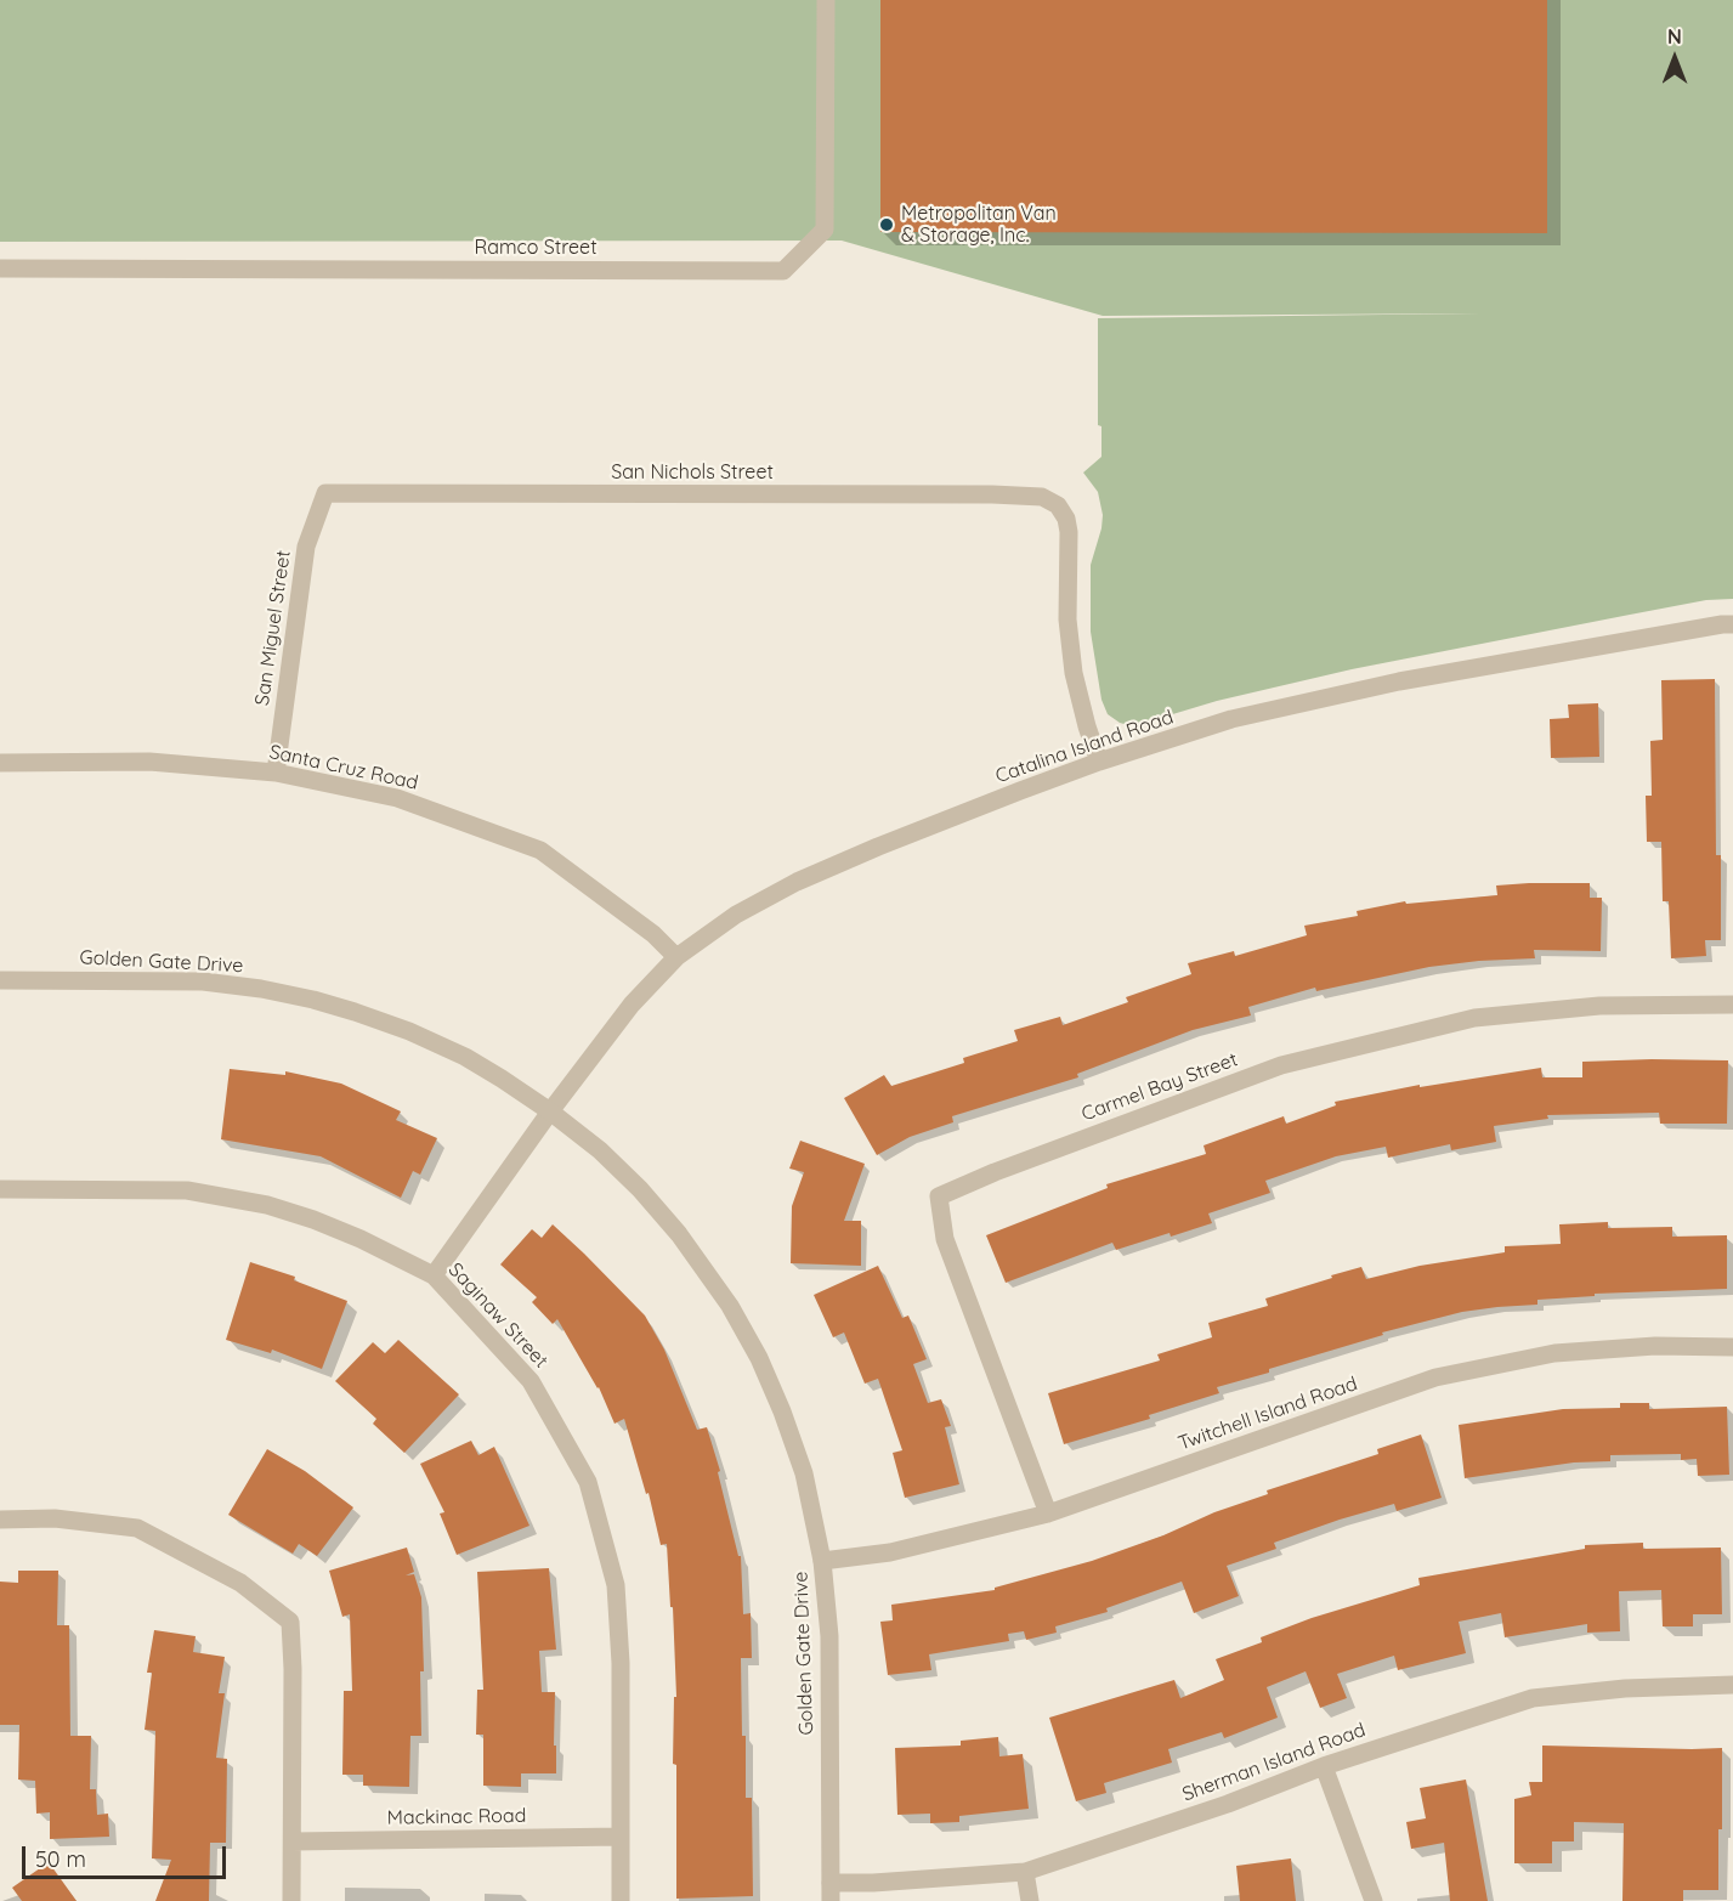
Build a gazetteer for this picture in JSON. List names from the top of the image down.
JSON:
{
  "streets": {
    "street": [
      "Ramco Street",
      "San Nichols Street",
      "San Miguel Street",
      "Catalina Island Road",
      "Santa Cruz Road",
      "Golden Gate Drive",
      "Carmel Bay Street",
      "Saginaw Street",
      "Twitchell Island Road",
      "Sherman Island Road",
      "Mackinac Road"
    ]
  },
  "crossings": [
    ["San Nichols Street", "San Miguel Street"],
    ["San Nichols Street", "Catalina Island Road"],
    ["San Miguel Street", "Santa Cruz Road"],
    ["Catalina Island Road", "Santa Cruz Road"],
    ["Catalina Island Road", "Golden Gate Drive"],
    ["Catalina Island Road", "Saginaw Street"],
    ["Golden Gate Drive", "Twitchell Island Road"],
    ["Golden Gate Drive", "Sherman Island Road"],
    ["Carmel Bay Street", "Twitchell Island Road"],
    ["Saginaw Street", "Mackinac Road"]
  ],
  "places": ["Metropolitan Van & Storage, Inc."],
  "scale_bar": "50 m",
  "north": "top"
}
